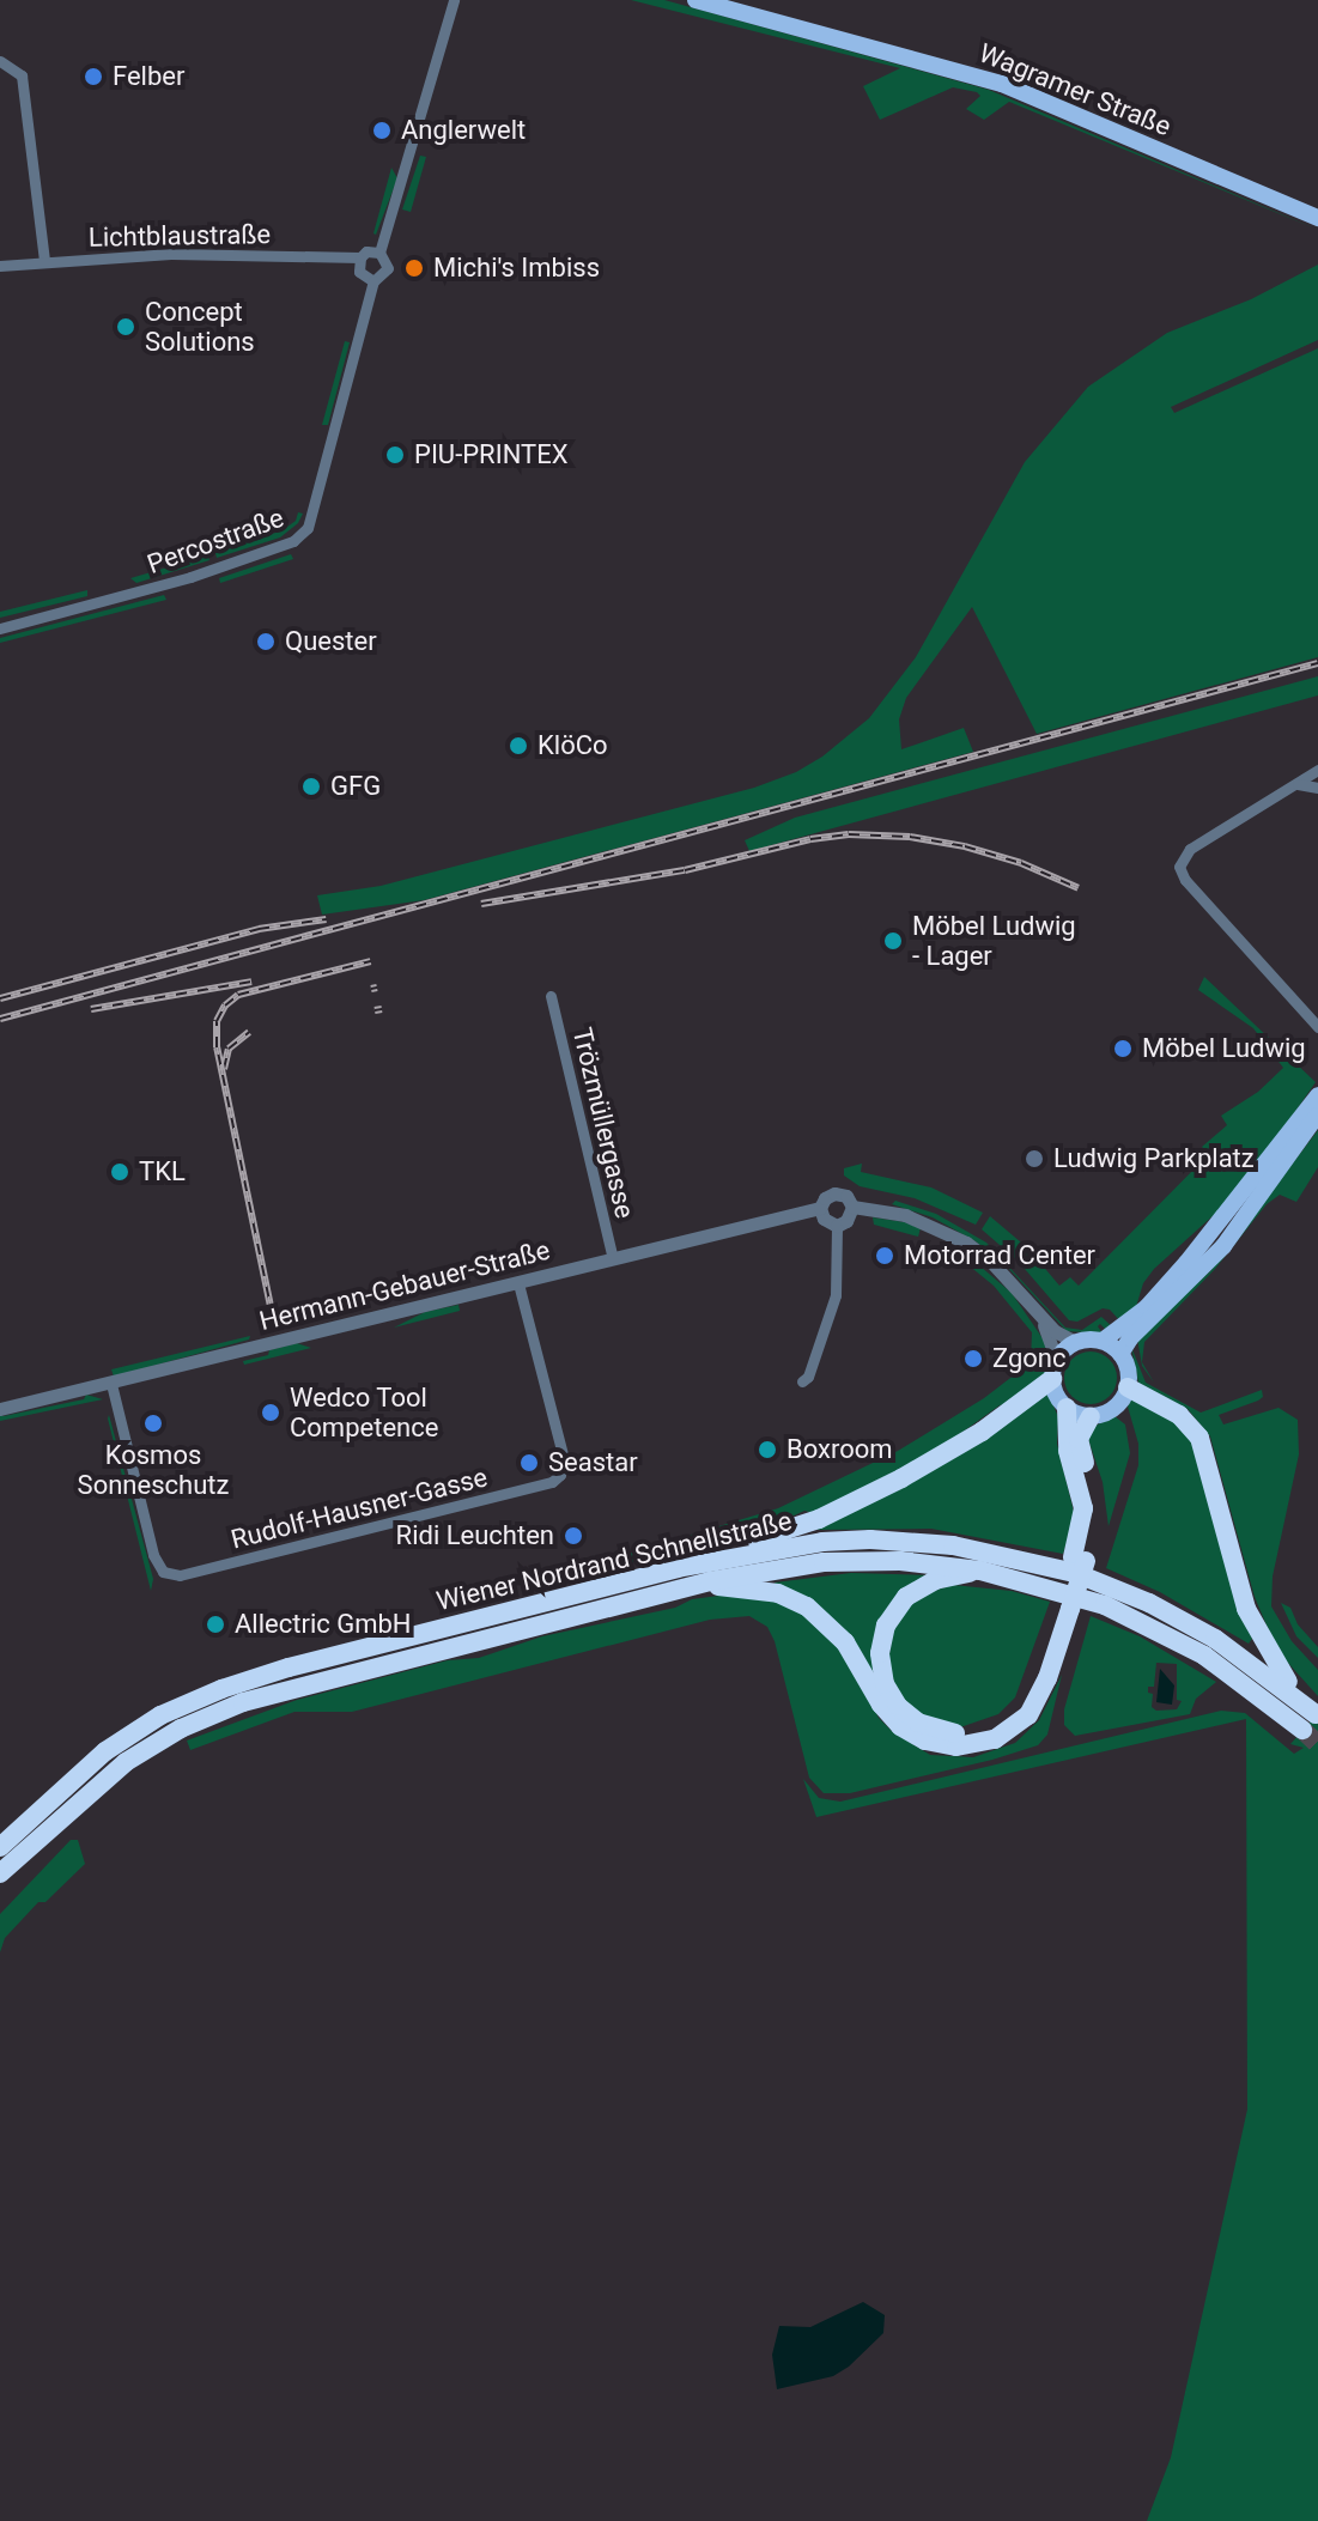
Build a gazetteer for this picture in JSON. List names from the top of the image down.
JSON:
{
  "streets": {
    "highway": ["Wiener Nordrand Schnellstraße"],
    "main road": ["Wagramer Straße"],
    "street": [
      "Lichtblaustraße",
      "Percostraße",
      "Trözmüllergasse",
      "Hermann-Gebauer-Straße",
      "Rudolf-Hausner-Gasse"
    ]
  },
  "crossings": [
    ["Lichtblaustraße", "Percostraße"],
    ["Trözmüllergasse", "Hermann-Gebauer-Straße"],
    ["Hermann-Gebauer-Straße", "Rudolf-Hausner-Gasse"]
  ],
  "places": [
    "Felber",
    "Anglerwelt",
    "Michi's Imbiss",
    "Concept Solutions",
    "PIU-PRINTEX",
    "Quester",
    "KlöCo",
    "GFG",
    "Möbel Ludwig - Lager",
    "Möbel Ludwig",
    "Ludwig Parkplatz",
    "TKL",
    "Motorrad Center",
    "Zgonc",
    "Wedco Tool Competence",
    "Kosmos Sonneschutz",
    "Boxroom",
    "Seastar",
    "Ridi Leuchten",
    "Allectric GmbH"
  ]
}
